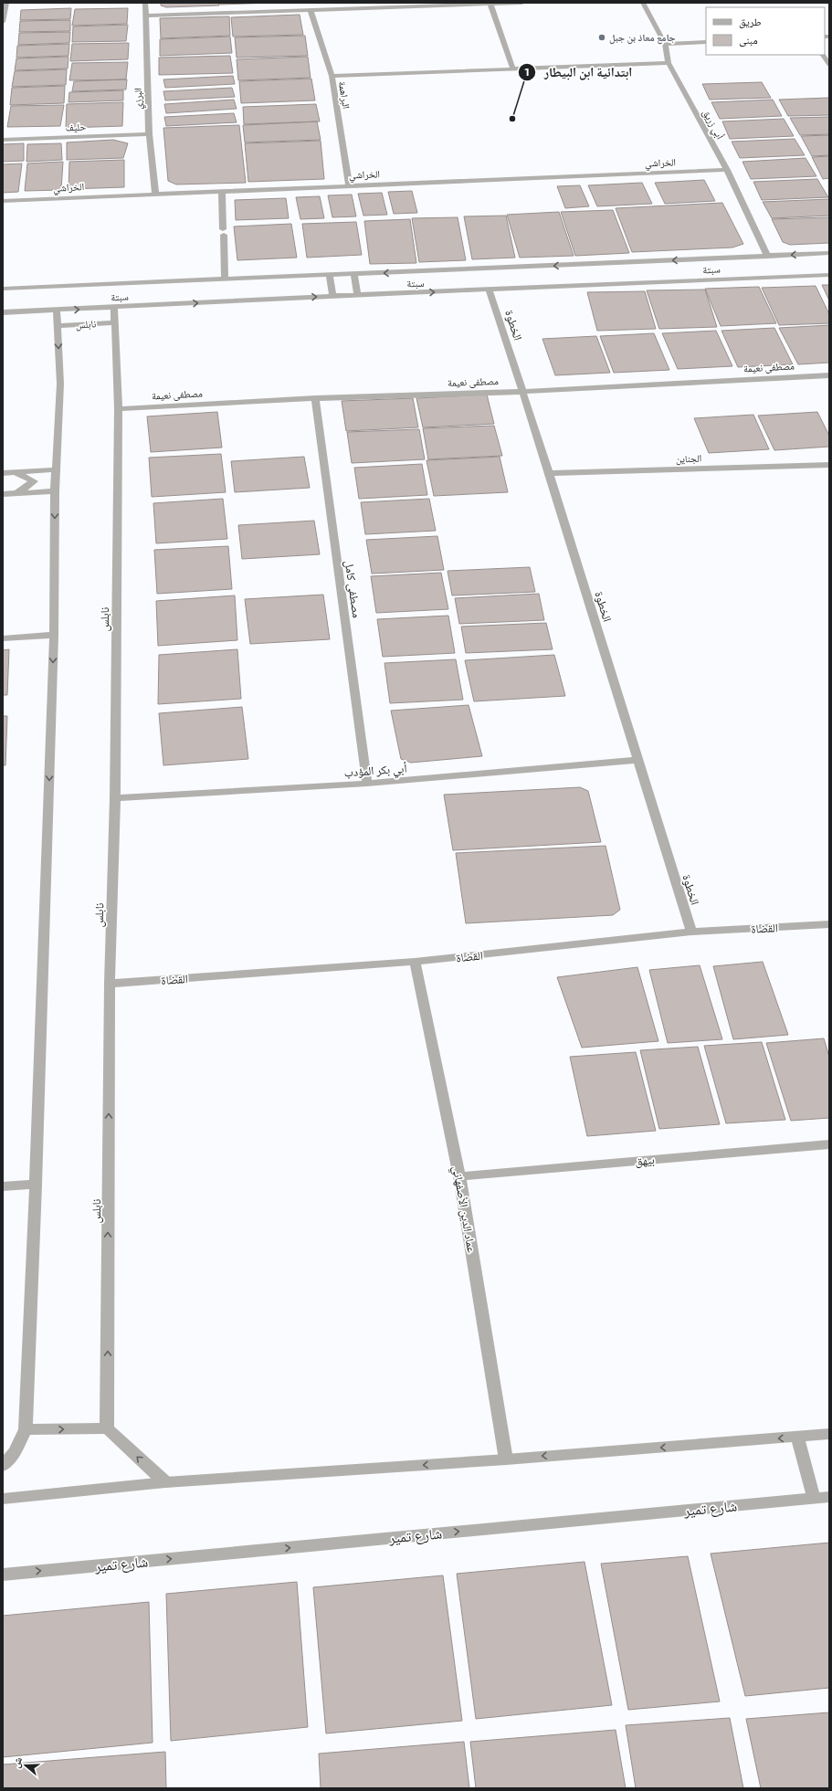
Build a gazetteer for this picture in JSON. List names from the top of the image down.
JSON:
{
  "streets": {
    "street": [
      "البراهمة",
      "البرزي",
      "أبي زريق",
      "حليف",
      "الخراشي",
      "سبتة",
      "نابلس",
      "الخطوة",
      "مصطفى نعيمة",
      "الجناين",
      "مصطفى كامل",
      "أبي بكر المؤدب",
      "القضاة",
      "بيهق",
      "عماد الدين الأصفهاني",
      "شارع تمير"
    ]
  },
  "crossings": [
    ["البراهمة", "الخراشي"],
    ["البرزي", "حليف"],
    ["البرزي", "الخراشي"],
    ["أبي زريق", "الخراشي"],
    ["أبي زريق", "سبتة"],
    ["سبتة", "نابلس"],
    ["سبتة", "الخطوة"],
    ["نابلس", "مصطفى نعيمة"],
    ["نابلس", "أبي بكر المؤدب"],
    ["نابلس", "القضاة"],
    ["الخطوة", "مصطفى نعيمة"],
    ["الخطوة", "الجناين"],
    ["الخطوة", "أبي بكر المؤدب"],
    ["الخطوة", "القضاة"],
    ["مصطفى نعيمة", "مصطفى كامل"],
    ["مصطفى كامل", "أبي بكر المؤدب"],
    ["القضاة", "عماد الدين الأصفهاني"],
    ["بيهق", "عماد الدين الأصفهاني"]
  ],
  "places": ["جامع معاذ بن جبل", "ابتدائية ابن البيطار"],
  "legend": ["طريق", "مبنى"],
  "north": "left"
}
